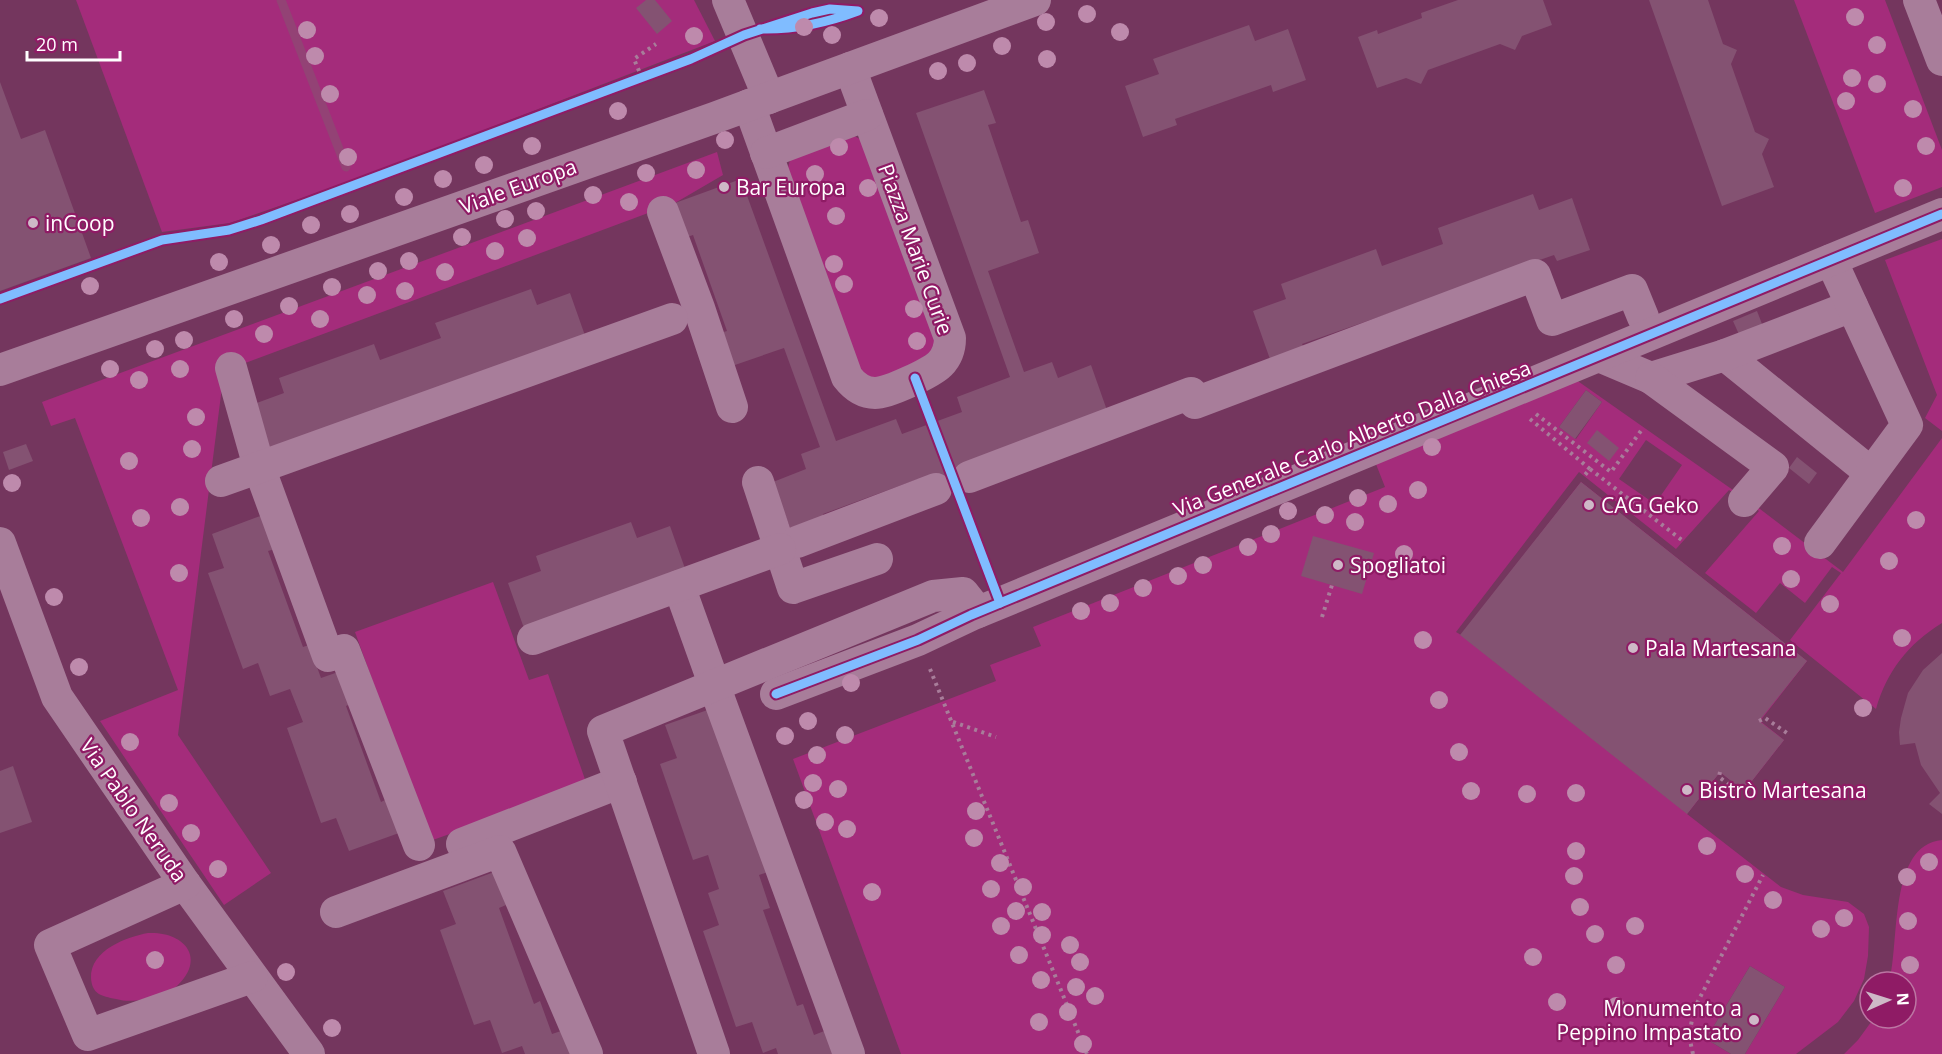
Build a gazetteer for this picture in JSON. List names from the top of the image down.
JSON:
{
  "streets": {
    "street": [
      "Viale Europa",
      "Piazza Marie Curie",
      "Via Generale Carlo Alberto Dalla Chiesa",
      "Via Pablo Neruda"
    ]
  },
  "crossings": [
    ["Viale Europa", "Piazza Marie Curie"]
  ],
  "places": [
    "Bar Europa",
    "inCoop",
    "CAG Geko",
    "Spogliatoi",
    "Pala Martesana",
    "Bistrò Martesana",
    "Monumento a Peppino Impastato"
  ],
  "scale_bar": "20 m",
  "north": "right"
}
